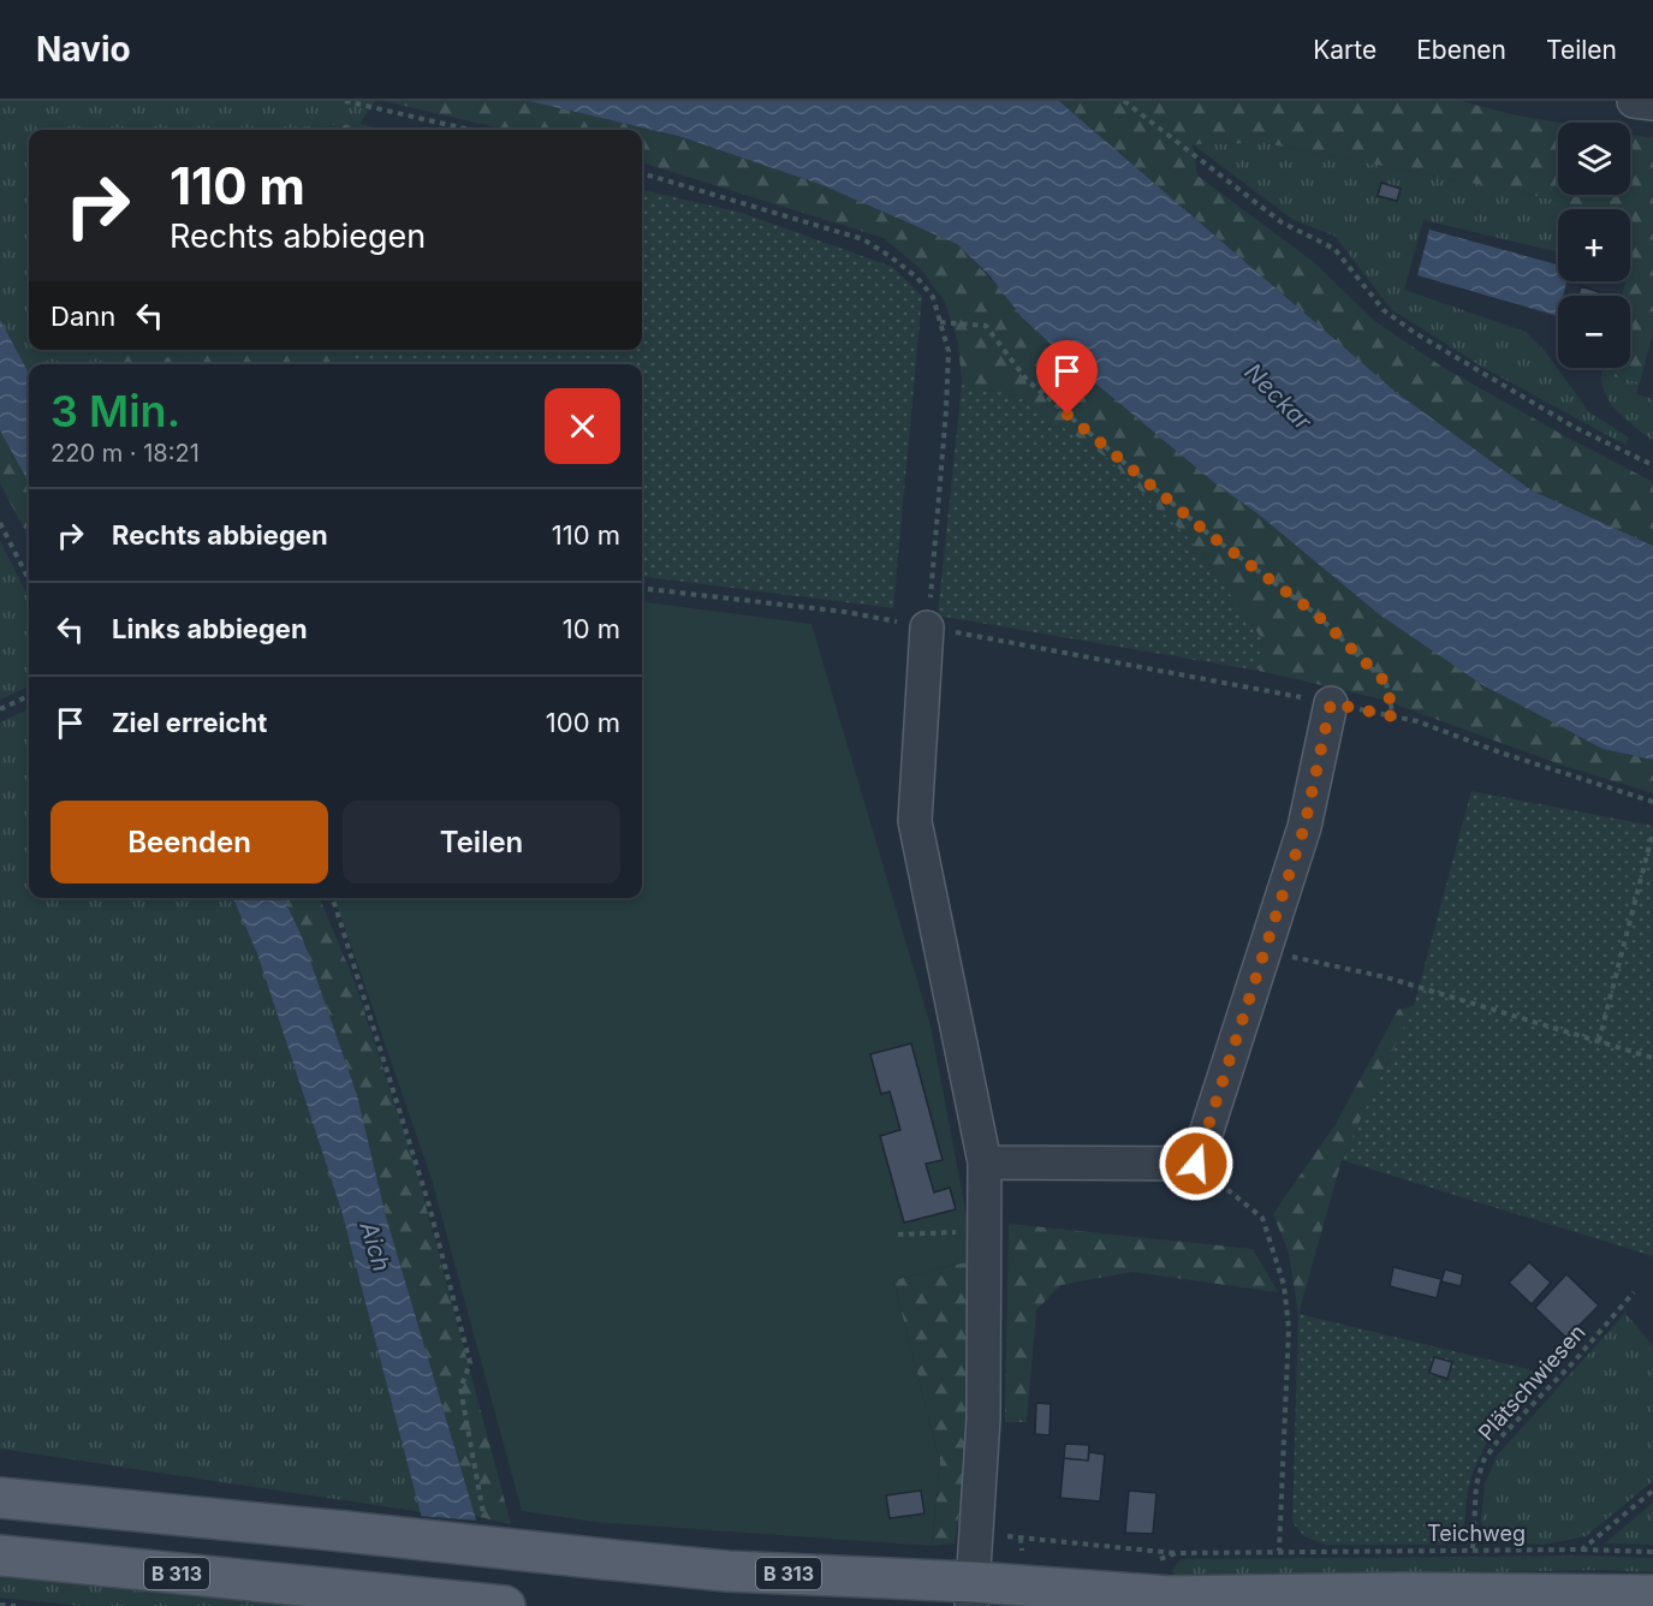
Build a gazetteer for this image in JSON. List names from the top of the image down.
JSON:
{
  "streets": {
    "main road": ["B 313"],
    "path": ["Plätschwiesen", "Teichweg"]
  },
  "crossings": [
    ["Plätschwiesen", "Teichweg"]
  ],
  "water": ["Neckar", "Aich"],
  "page": {
    "header": "Navio",
    "nav": ["Karte", "Ebenen", "Teilen"],
    "map_buttons": ["+", "−"],
    "turn": ["110 m", "Rechts abbiegen"],
    "then": "Dann",
    "heading": ["3 Min.", "220 m · 18:21"],
    "list": [
      {
        "name": "Rechts abbiegen",
        "value": "110 m"
      },
      {
        "name": "Links abbiegen",
        "value": "10 m"
      },
      {
        "name": "Ziel erreicht",
        "value": "100 m"
      }
    ],
    "buttons": ["Beenden", "Teilen"]
  }
}
